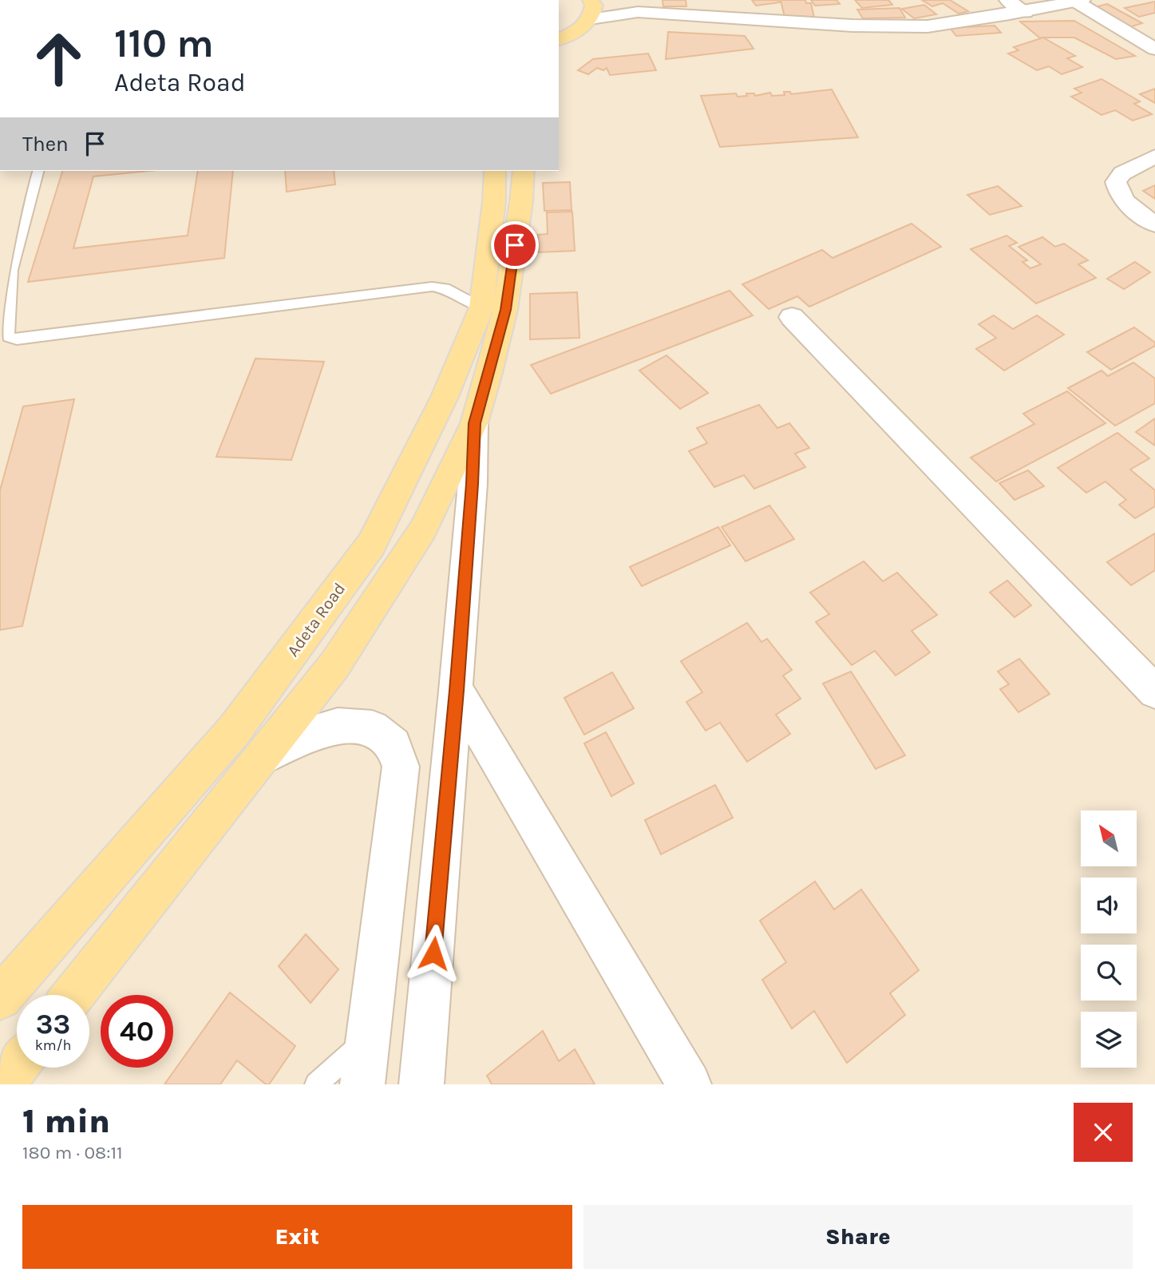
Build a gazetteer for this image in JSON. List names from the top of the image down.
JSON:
{
  "streets": {
    "main road": ["Adeta Road"]
  },
  "north": "top left",
  "page": {
    "turn": ["110 m", "Adeta Road"],
    "then": "Then",
    "speed": "33 km/h",
    "limit": "40",
    "heading": ["1 min", "180 m · 08:11"],
    "buttons": ["Exit", "Share"]
  }
}
